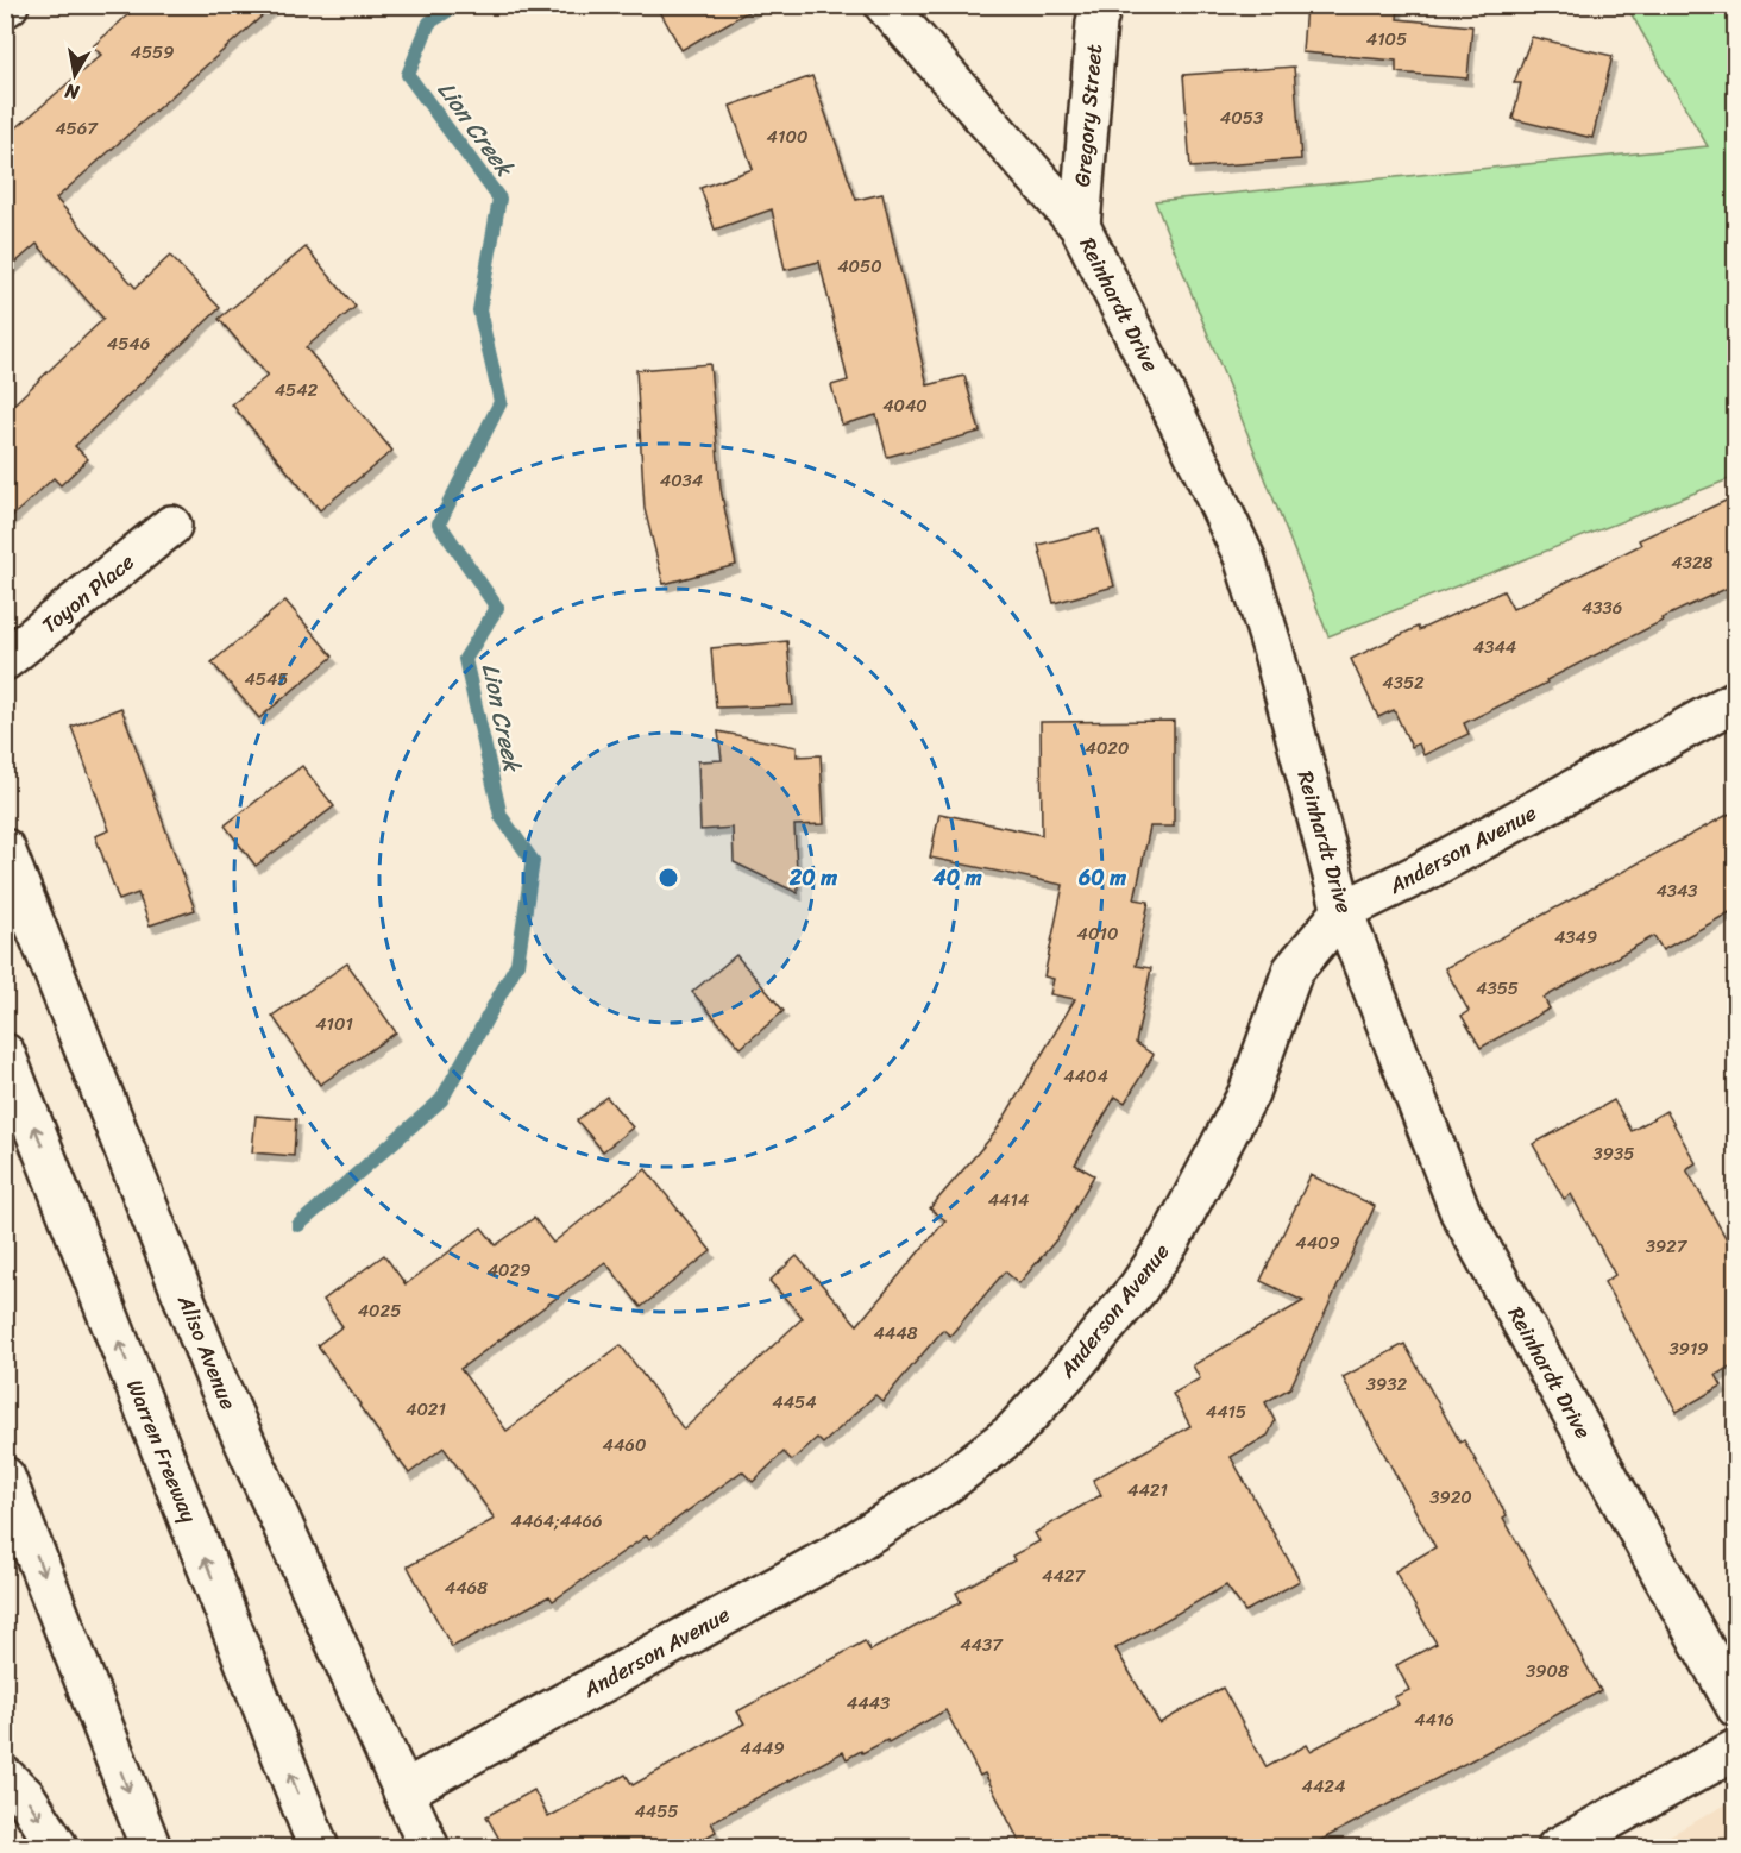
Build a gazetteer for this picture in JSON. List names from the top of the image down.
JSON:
{
  "streets": {
    "main road": [
      "Gregory Street",
      "Reinhardt Drive",
      "Toyon Place",
      "Anderson Avenue",
      "Aliso Avenue",
      "Warren Freeway"
    ]
  },
  "crossings": [
    ["Gregory Street", "Reinhardt Drive"],
    ["Reinhardt Drive", "Anderson Avenue"],
    ["Anderson Avenue", "Aliso Avenue"]
  ],
  "water": ["Lion Creek"],
  "house_numbers": [
    "4105",
    "4559",
    "4053",
    "4567",
    "4100",
    "4050",
    "4546",
    "4542",
    "4040",
    "4034",
    "4328",
    "4336",
    "4344",
    "4545",
    "4352",
    "4020",
    "4343",
    "4010",
    "4349",
    "4355",
    "4101",
    "4404",
    "3935",
    "4414",
    "4409",
    "3927",
    "4029",
    "4025",
    "4448",
    "3919",
    "3932",
    "4454",
    "4021",
    "4415",
    "4460",
    "4421",
    "3920",
    "4464;4466",
    "4427",
    "4468",
    "4437",
    "3908",
    "4443",
    "4416",
    "4449",
    "4424",
    "4455"
  ],
  "north": "bottom",
  "rings": ["20 m", "40 m", "60 m"]
}
